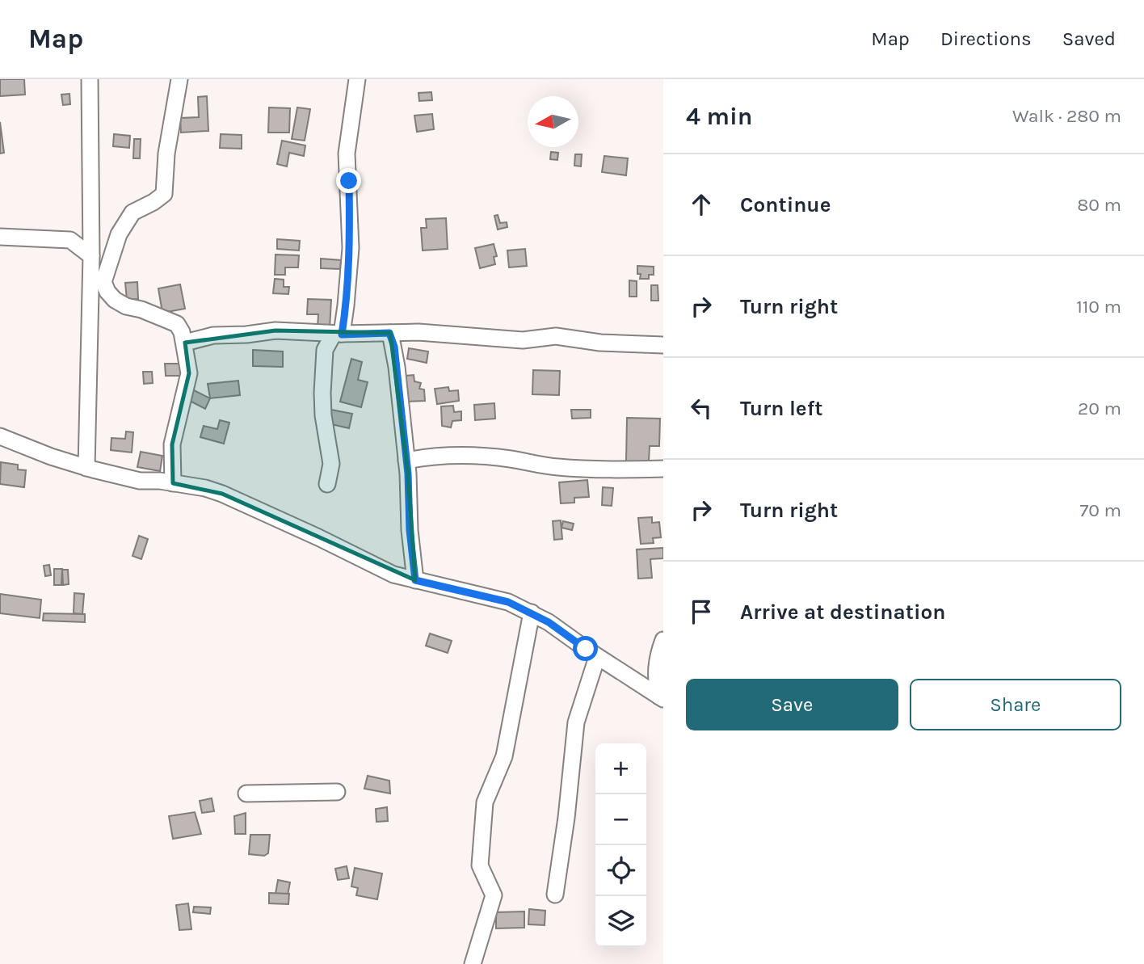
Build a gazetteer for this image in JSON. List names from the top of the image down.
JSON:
{
  "north": "left",
  "page": {
    "header": "Map",
    "nav": ["Map", "Directions", "Saved"],
    "heading": ["4 min", "Walk · 280 m"],
    "list": [
      ["Continue", "80 m"],
      ["Turn right", "110 m"],
      ["Turn left", "20 m"],
      ["Turn right", "70 m"],
      "Arrive at destination"
    ],
    "buttons": ["Save", "Share"],
    "map_buttons": ["+", "−"]
  }
}
